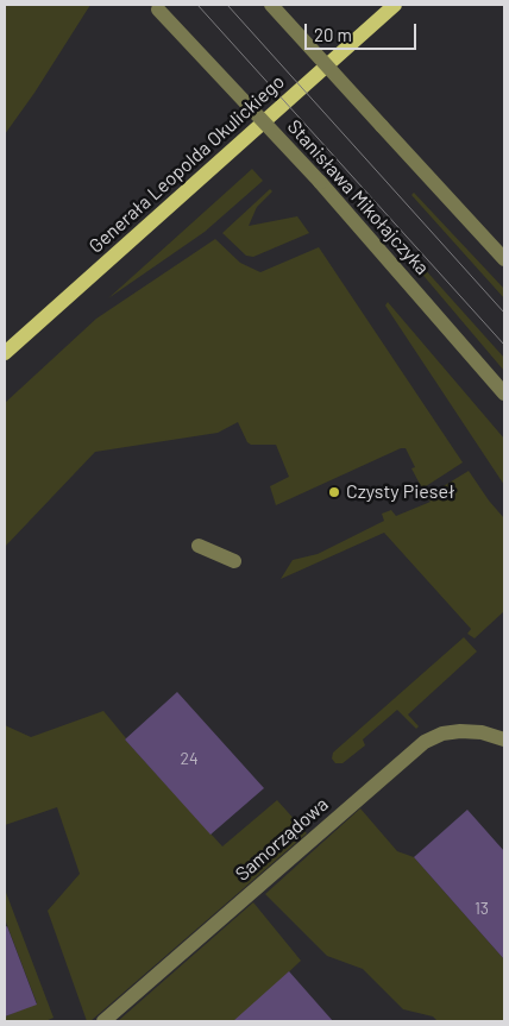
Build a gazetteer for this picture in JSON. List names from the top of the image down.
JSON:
{
  "streets": {
    "main road": ["Generała Leopolda Okulickiego"],
    "street": ["Stanisława Mikołajczyka", "Samorządowa"]
  },
  "places": ["Czysty Pieseł"],
  "house_numbers": ["24", "13"],
  "scale_bar": "20 m"
}
